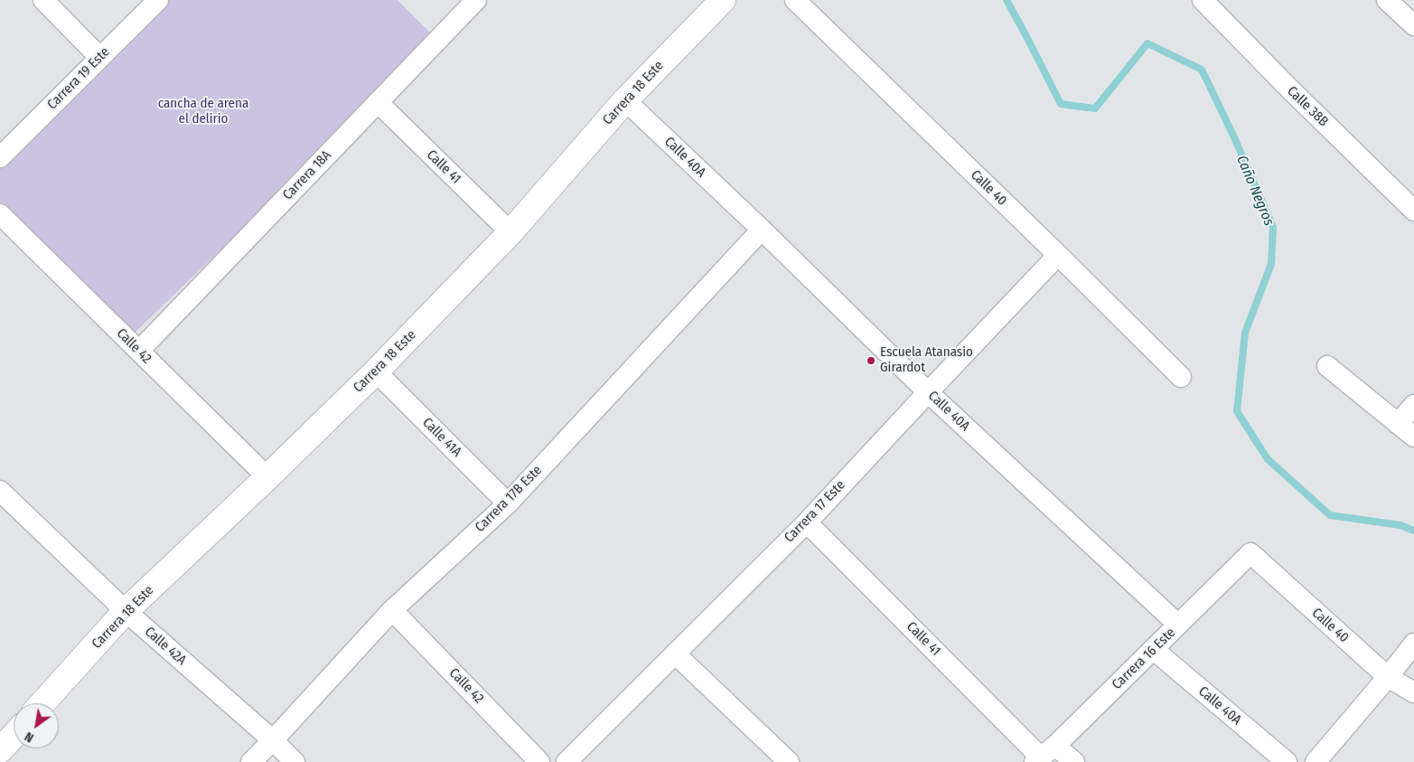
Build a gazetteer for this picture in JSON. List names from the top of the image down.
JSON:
{
  "streets": {
    "street": [
      "Carrera 19 Este",
      "Carrera 18 Este",
      "Calle 38B",
      "Calle 40A",
      "Calle 41",
      "Carrera 18A",
      "Calle 40",
      "Calle 42",
      "Calle 41A",
      "Carrera 17B Este",
      "Carrera 17 Este",
      "Calle 42A",
      "Carrera 16 Este"
    ]
  },
  "crossings": [
    ["Carrera 18 Este", "Calle 40A"],
    ["Carrera 18 Este", "Calle 41"],
    ["Carrera 18 Este", "Calle 42"],
    ["Carrera 18 Este", "Calle 41A"],
    ["Carrera 18 Este", "Calle 42A"],
    ["Calle 40A", "Carrera 17B Este"],
    ["Calle 40A", "Carrera 17 Este"],
    ["Calle 40A", "Carrera 16 Este"],
    ["Calle 41", "Carrera 18A"],
    ["Calle 41", "Carrera 17 Este"],
    ["Calle 41", "Carrera 16 Este"],
    ["Carrera 18A", "Calle 42"],
    ["Calle 40", "Carrera 17 Este"],
    ["Calle 40", "Carrera 16 Este"],
    ["Calle 42", "Carrera 17B Este"],
    ["Calle 41A", "Carrera 17B Este"],
    ["Carrera 17B Este", "Calle 42A"]
  ],
  "water": ["Caño Negros"],
  "parks": ["cancha de arena el delirio"],
  "places": ["Escuela Atanasio Girardot"],
  "north": "bottom left"
}
